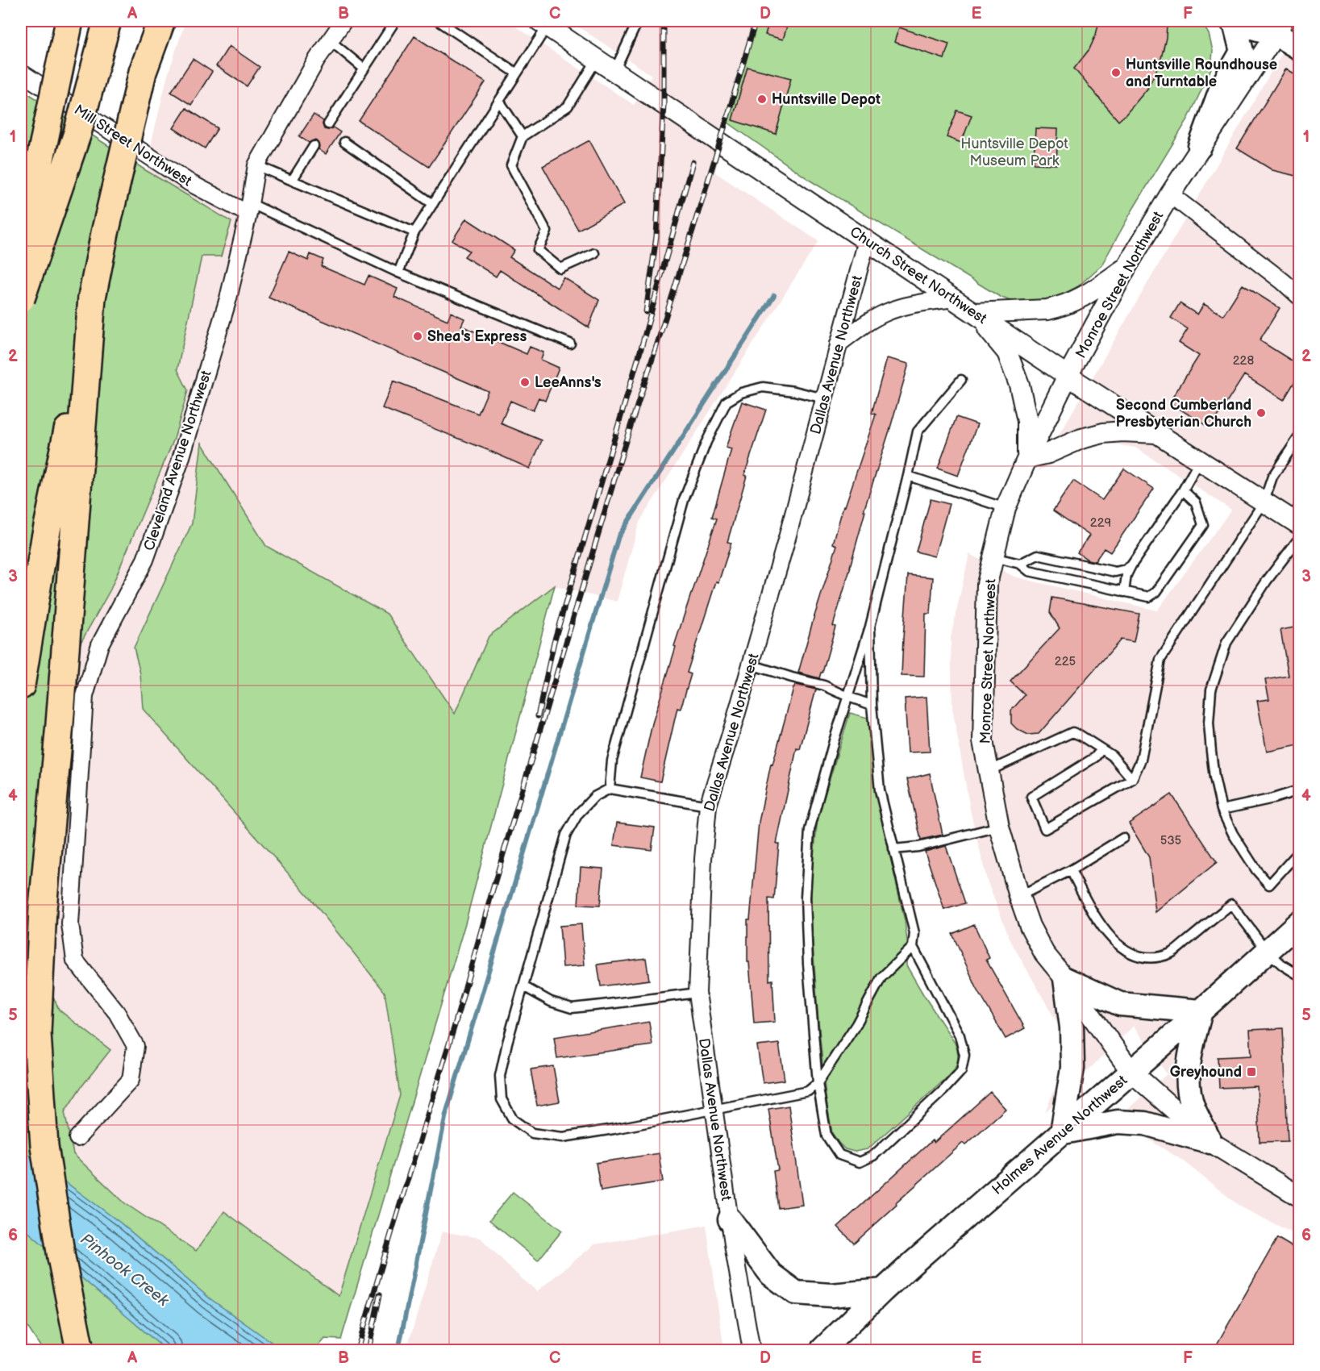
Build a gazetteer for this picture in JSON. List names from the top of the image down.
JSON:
{
  "streets": {
    "main road": ["Holmes Avenue Northwest"],
    "street": [
      "Mill Street Northwest",
      "Church Street Northwest",
      "Monroe Street Northwest",
      "Dallas Avenue Northwest",
      "Cleveland Avenue Northwest"
    ]
  },
  "crossings": [
    ["Mill Street Northwest", "Cleveland Avenue Northwest"],
    ["Church Street Northwest", "Monroe Street Northwest"],
    ["Church Street Northwest", "Dallas Avenue Northwest"],
    ["Monroe Street Northwest", "Holmes Avenue Northwest"]
  ],
  "water": ["Pinhook Creek"],
  "parks": ["Huntsville Depot Museum Park"],
  "places": {
    "other": [
      "Huntsville Roundhouse and Turntable",
      "Huntsville Depot",
      "Shea's Express",
      "LeeAnns's",
      "Second Cumberland Presbyterian Church"
    ],
    "transit": ["Greyhound"]
  },
  "house_numbers": [
    "228",
    "229",
    "225",
    "535"
  ],
  "grid": {
    "columns": [
      "A",
      "B",
      "C",
      "D",
      "E",
      "F"
    ],
    "rows": [
      "1",
      "2",
      "3",
      "4",
      "5",
      "6"
    ]
  }
}
